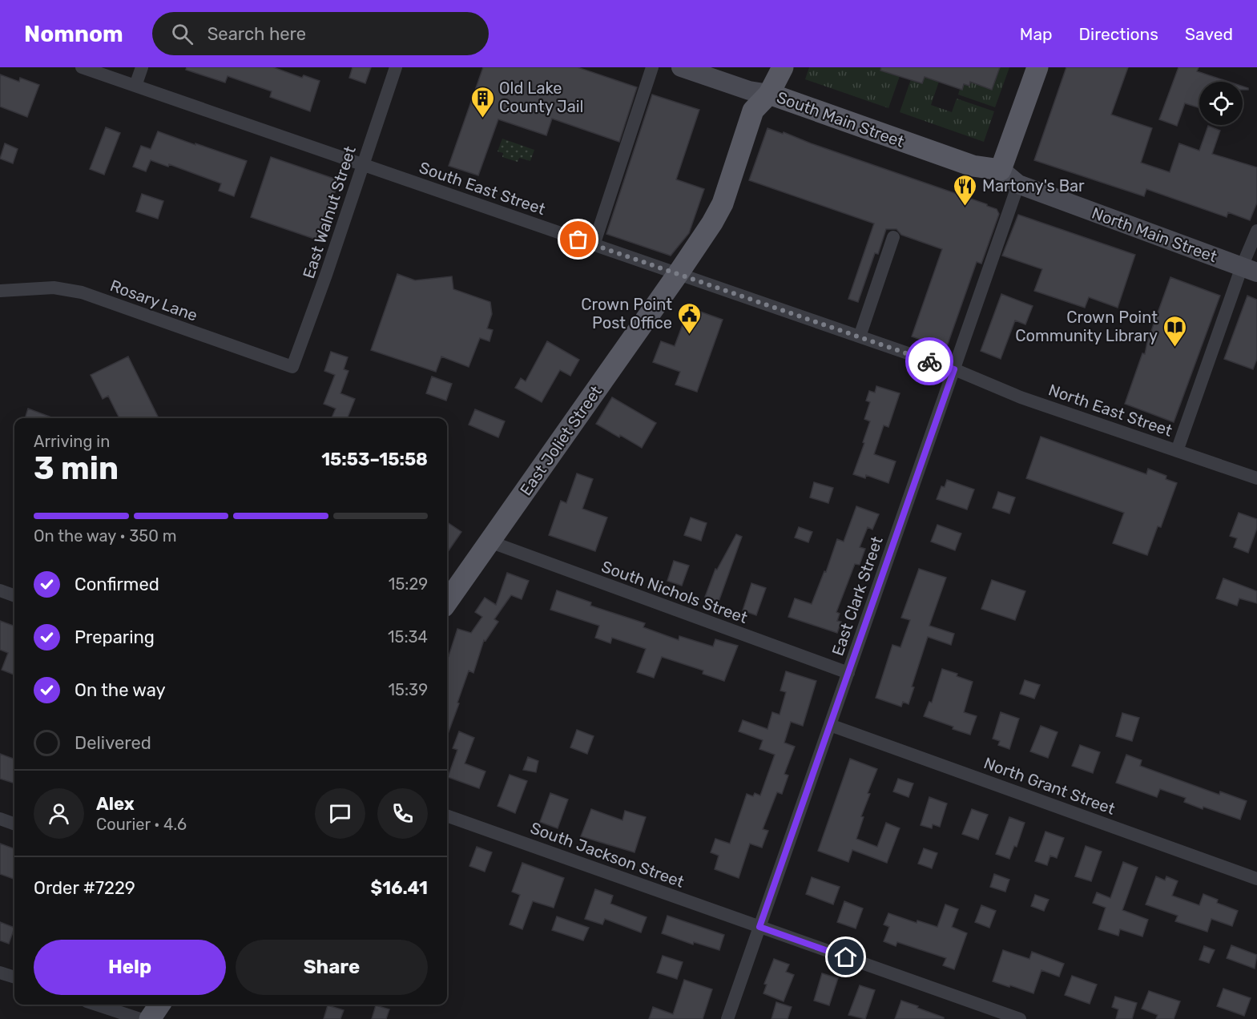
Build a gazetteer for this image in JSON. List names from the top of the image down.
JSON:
{
  "streets": {
    "main road": ["South Main Street", "North Main Street", "East Joliet Street"],
    "street": [
      "South East Street",
      "East Walnut Street",
      "Rosary Lane",
      "North East Street",
      "South Nichols Street",
      "East Clark Street",
      "North Grant Street",
      "South Jackson Street"
    ]
  },
  "crossings": [
    ["South Main Street", "North Main Street"],
    ["South Main Street", "East Joliet Street"],
    ["South East Street", "East Walnut Street"],
    ["South East Street", "North East Street"],
    ["South East Street", "East Joliet Street"],
    ["South East Street", "East Clark Street"],
    ["East Walnut Street", "Rosary Lane"],
    ["North Main Street", "East Clark Street"],
    ["North East Street", "East Clark Street"],
    ["East Joliet Street", "South Nichols Street"],
    ["South Nichols Street", "East Clark Street"],
    ["East Clark Street", "North Grant Street"],
    ["East Clark Street", "South Jackson Street"]
  ],
  "places": {
    "building": ["Old Lake County Jail"],
    "restaurant": ["Martony's Bar"],
    "public building": ["Crown Point Post Office"],
    "library": ["Crown Point Community Library"]
  },
  "page": {
    "header": "Nomnom",
    "search": "Search here",
    "nav": ["Map", "Directions", "Saved"],
    "heading": ["3 min", "Arriving in", "15:53–15:58"],
    "panel": [
      "Alex",
      "Courier · 4.6",
      "Order #7229",
      "$16.41"
    ],
    "bar": "On the way · 350 m",
    "list": [
      ["Confirmed", "15:29"],
      ["Preparing", "15:34"],
      ["On the way", "15:39"],
      "Delivered"
    ],
    "buttons": ["Help", "Share"]
  }
}
